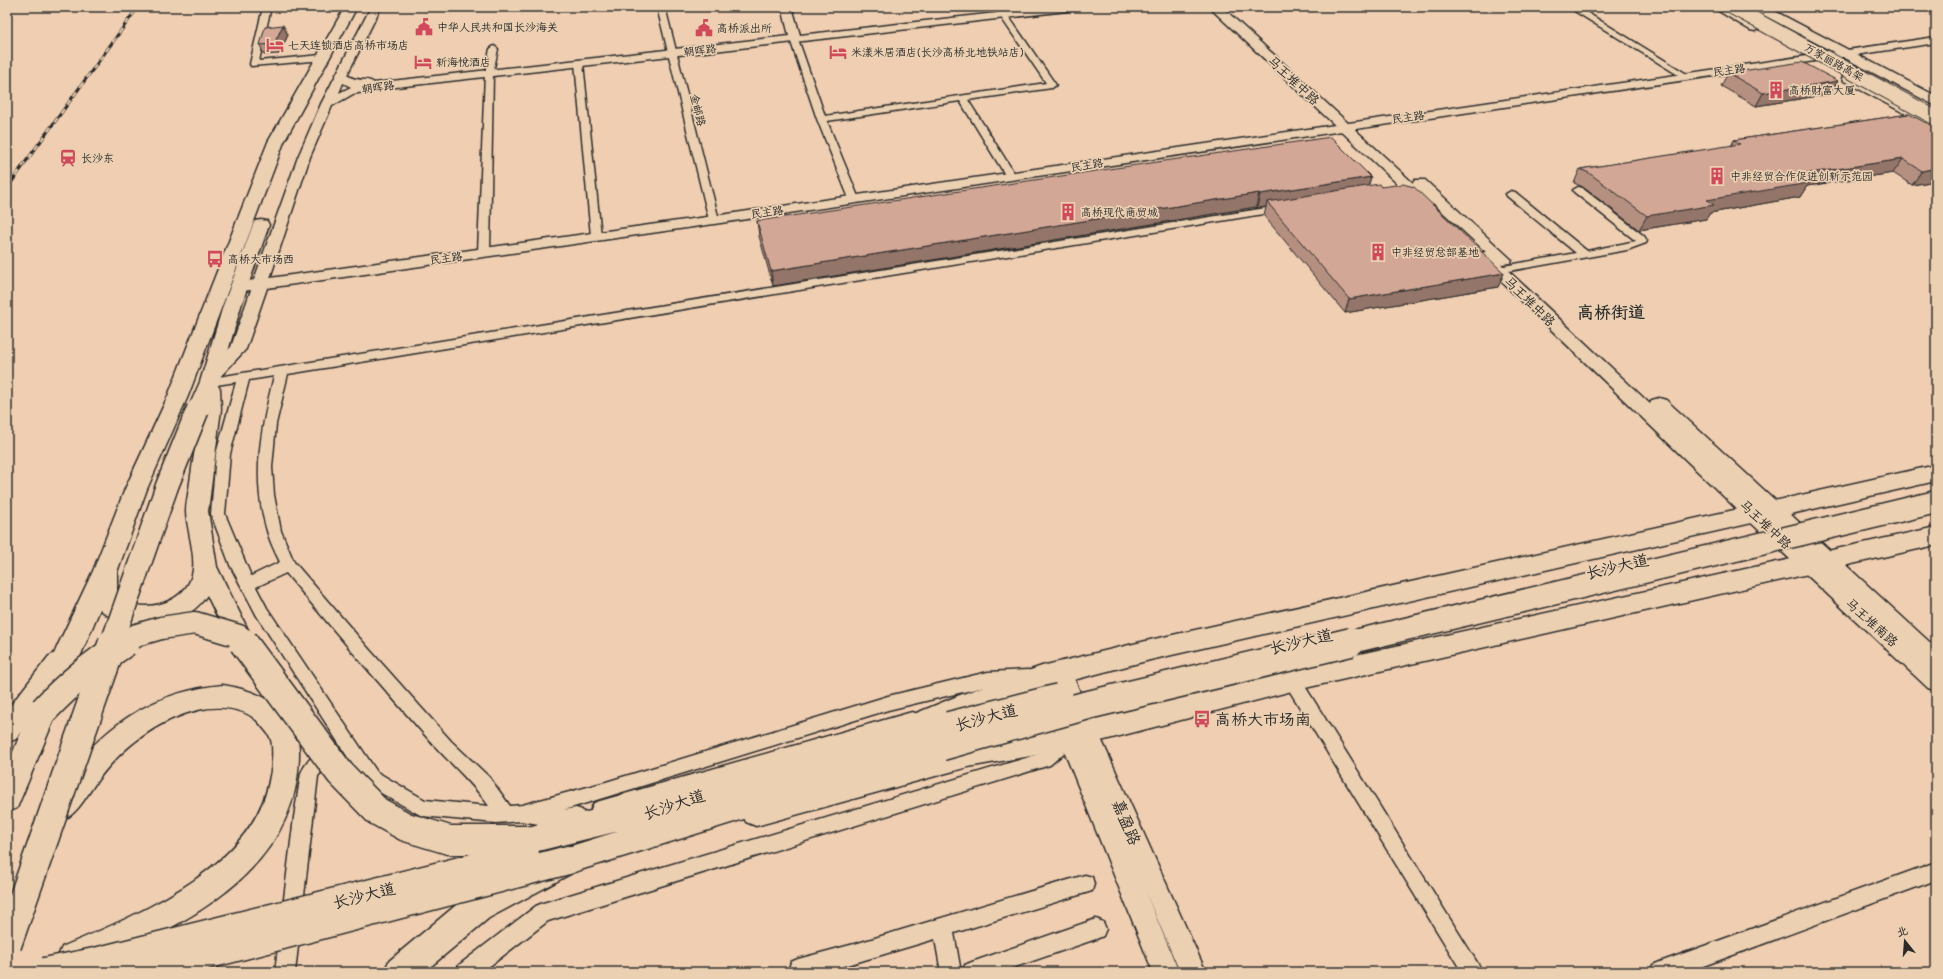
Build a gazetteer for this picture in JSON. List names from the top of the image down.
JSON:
{
  "streets": {
    "main road": [
      "万家丽路高架",
      "马王堆中路",
      "长沙大道",
      "马王堆南路"
    ],
    "street": [
      "朝晖路",
      "民主路",
      "金邮路",
      "嘉盈路"
    ]
  },
  "crossings": [
    ["朝晖路", "金邮路"],
    ["民主路", "马王堆中路"],
    ["民主路", "金邮路"],
    ["马王堆中路", "马王堆南路"]
  ],
  "districts": ["高桥街道"],
  "places": {
    "public building": ["中华人民共和国长沙海关", "高桥派出所"],
    "hotel": ["七天连锁酒店高桥市场店", "米漾米居酒店(长沙高桥北地铁站店)", "新海悦酒店"],
    "building": [
      "高桥财富大厦",
      "中非经贸合作促进创新示范园",
      "高桥现代商贸城",
      "中非经贸总部基地"
    ],
    "station": ["长沙东"],
    "bus stop": ["高桥大市场西", "高桥大市场南"]
  },
  "north": "top"
}
